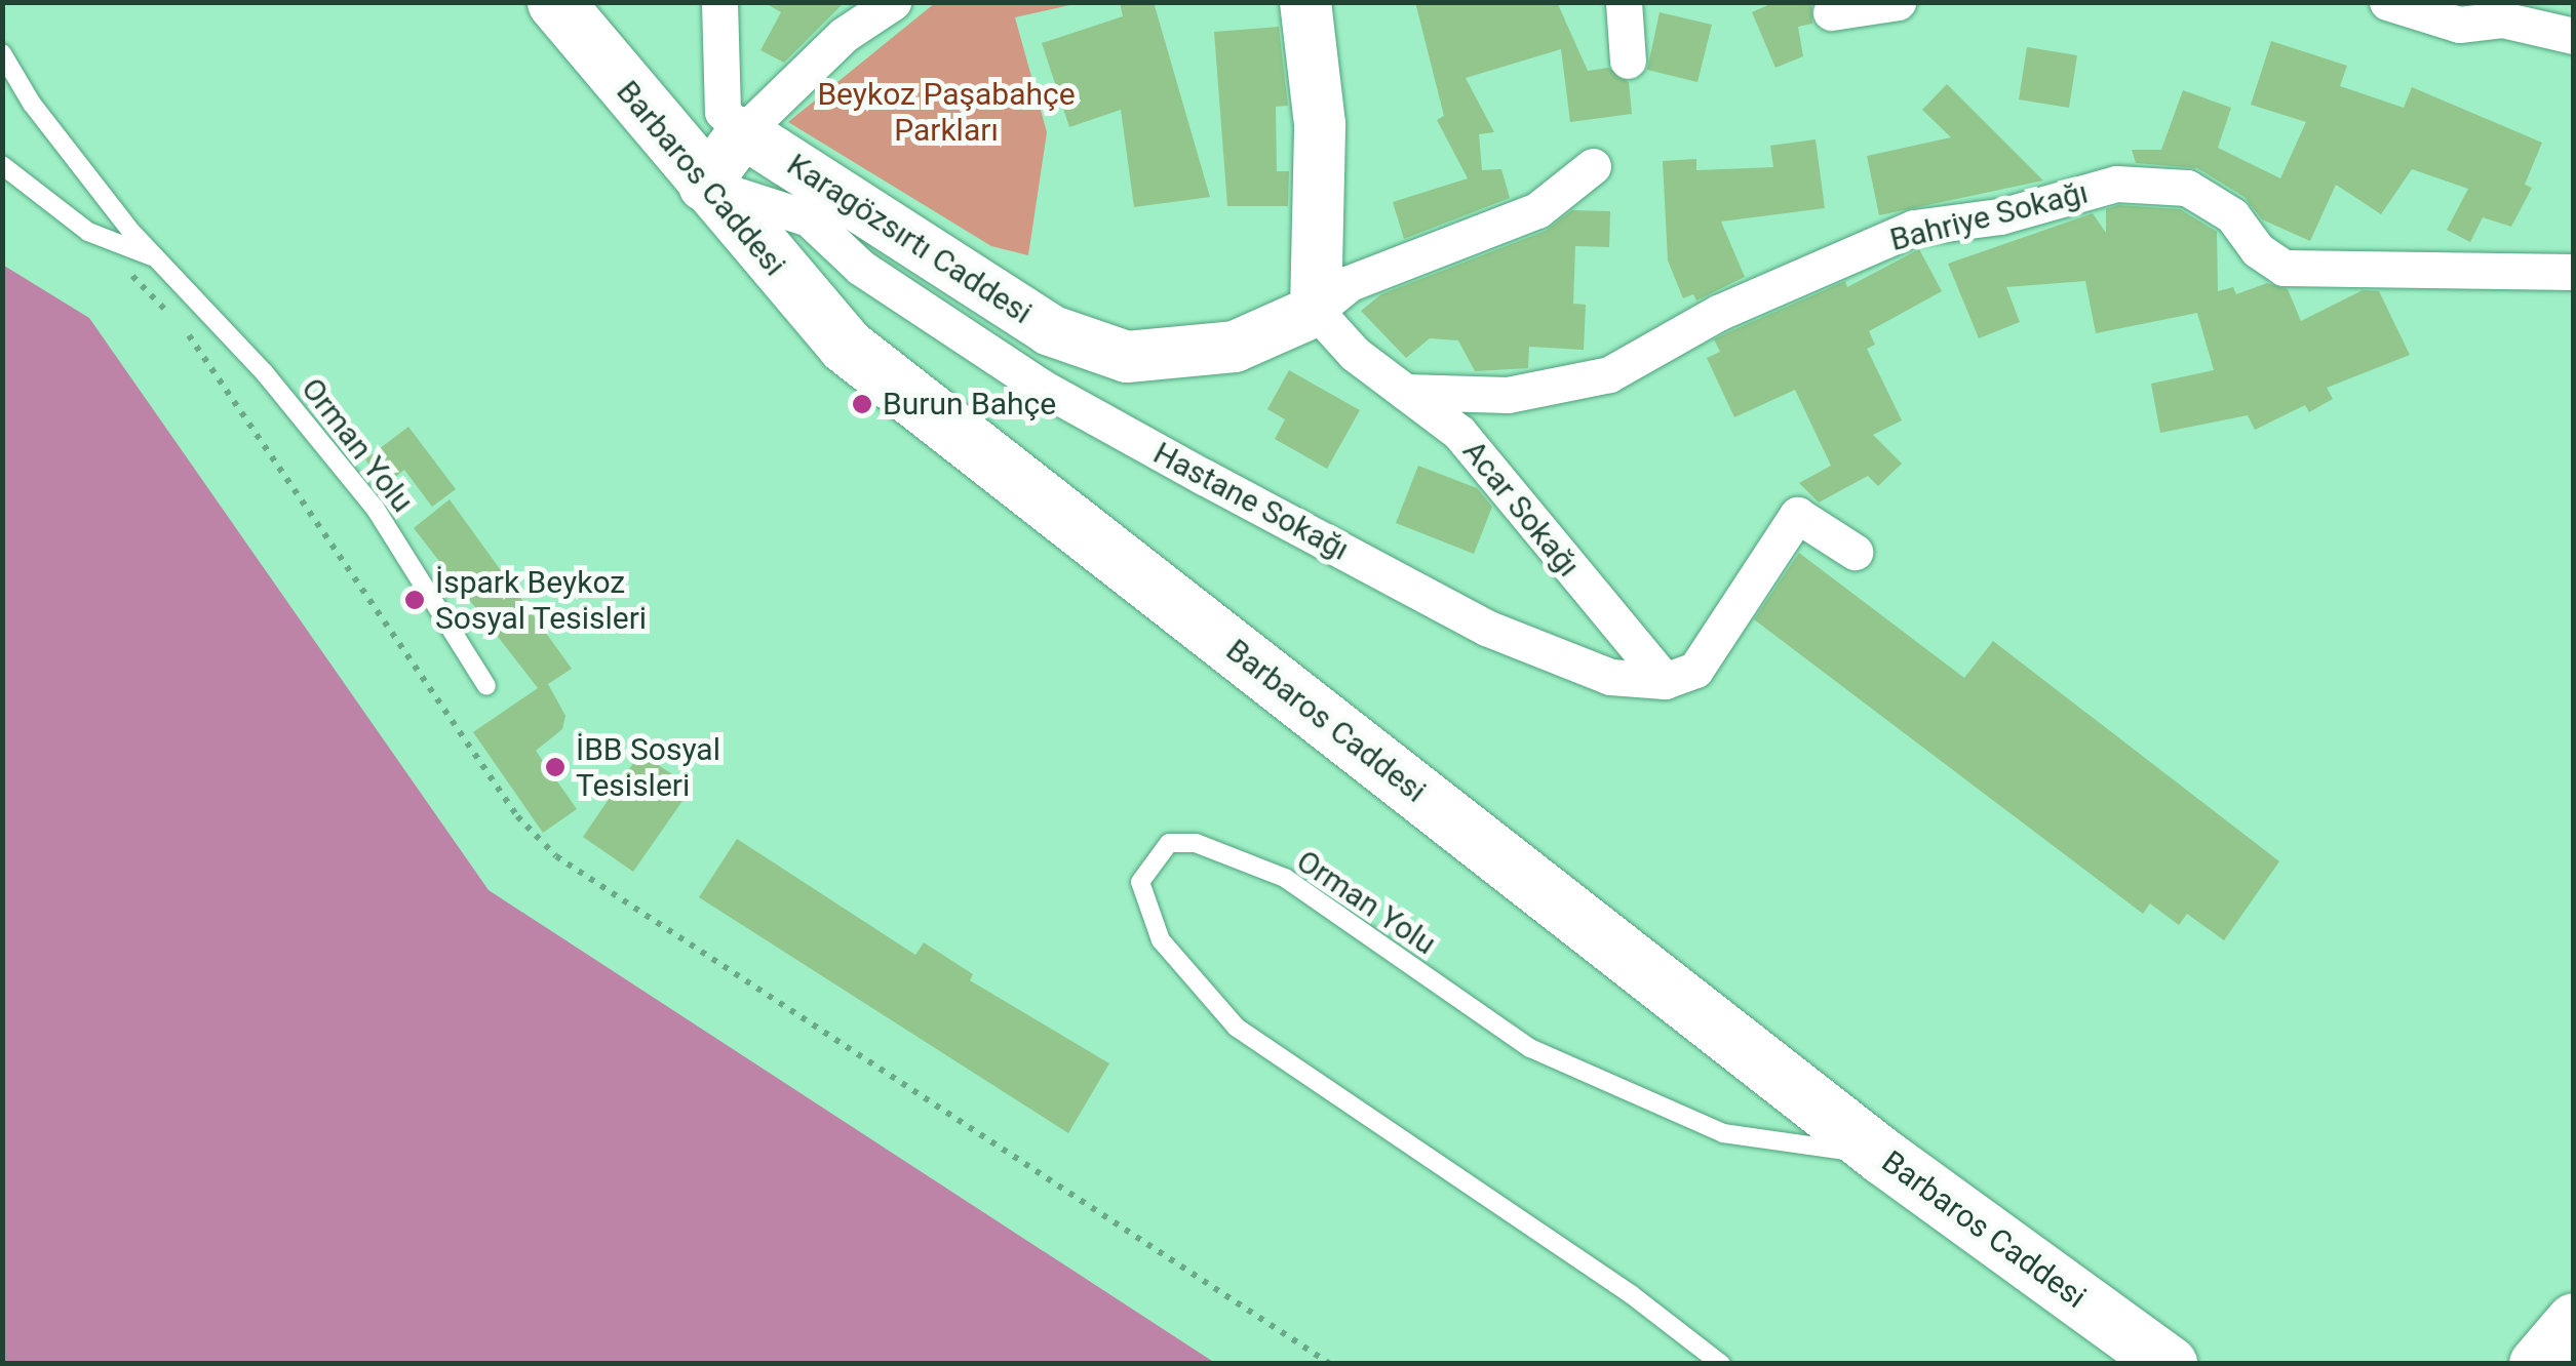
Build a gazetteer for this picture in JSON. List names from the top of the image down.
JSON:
{
  "streets": {
    "main road": ["Barbaros Caddesi"],
    "street": [
      "Bahriye Sokağı",
      "Karagözsırtı Caddesi",
      "Hastane Sokağı",
      "Acar Sokağı"
    ],
    "lane": ["Orman Yolu"]
  },
  "crossings": [
    ["Barbaros Caddesi", "Orman Yolu"],
    ["Barbaros Caddesi", "Hastane Sokağı"],
    ["Bahriye Sokağı", "Acar Sokağı"],
    ["Karagözsırtı Caddesi", "Acar Sokağı"],
    ["Hastane Sokağı", "Acar Sokağı"]
  ],
  "parks": ["Beykoz Paşabahçe Parkları"],
  "places": ["Burun Bahçe", "İspark Beykoz Sosyal Tesisleri", "İBB Sosyal Tesisleri"]
}
